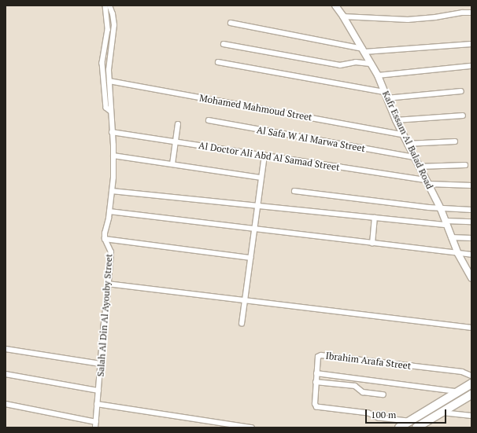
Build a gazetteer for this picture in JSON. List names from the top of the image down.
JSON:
{
  "streets": {
    "street": [
      "Mohamed Mahmoud Street",
      "Al Safa W Al Marwa Street",
      "Kafr Essam Al Balad Road",
      "Al Doctor Ali Abd Al Samad Street",
      "Salah Al Din Al Ayouby Street",
      "Ibrahim Arafa Street"
    ]
  },
  "crossings": [
    ["Mohamed Mahmoud Street", "Kafr Essam Al Balad Road"],
    ["Mohamed Mahmoud Street", "Salah Al Din Al Ayouby Street"],
    ["Al Safa W Al Marwa Street", "Kafr Essam Al Balad Road"],
    ["Kafr Essam Al Balad Road", "Al Doctor Ali Abd Al Samad Street"],
    ["Al Doctor Ali Abd Al Samad Street", "Salah Al Din Al Ayouby Street"]
  ],
  "scale_bar": "100 m"
}
